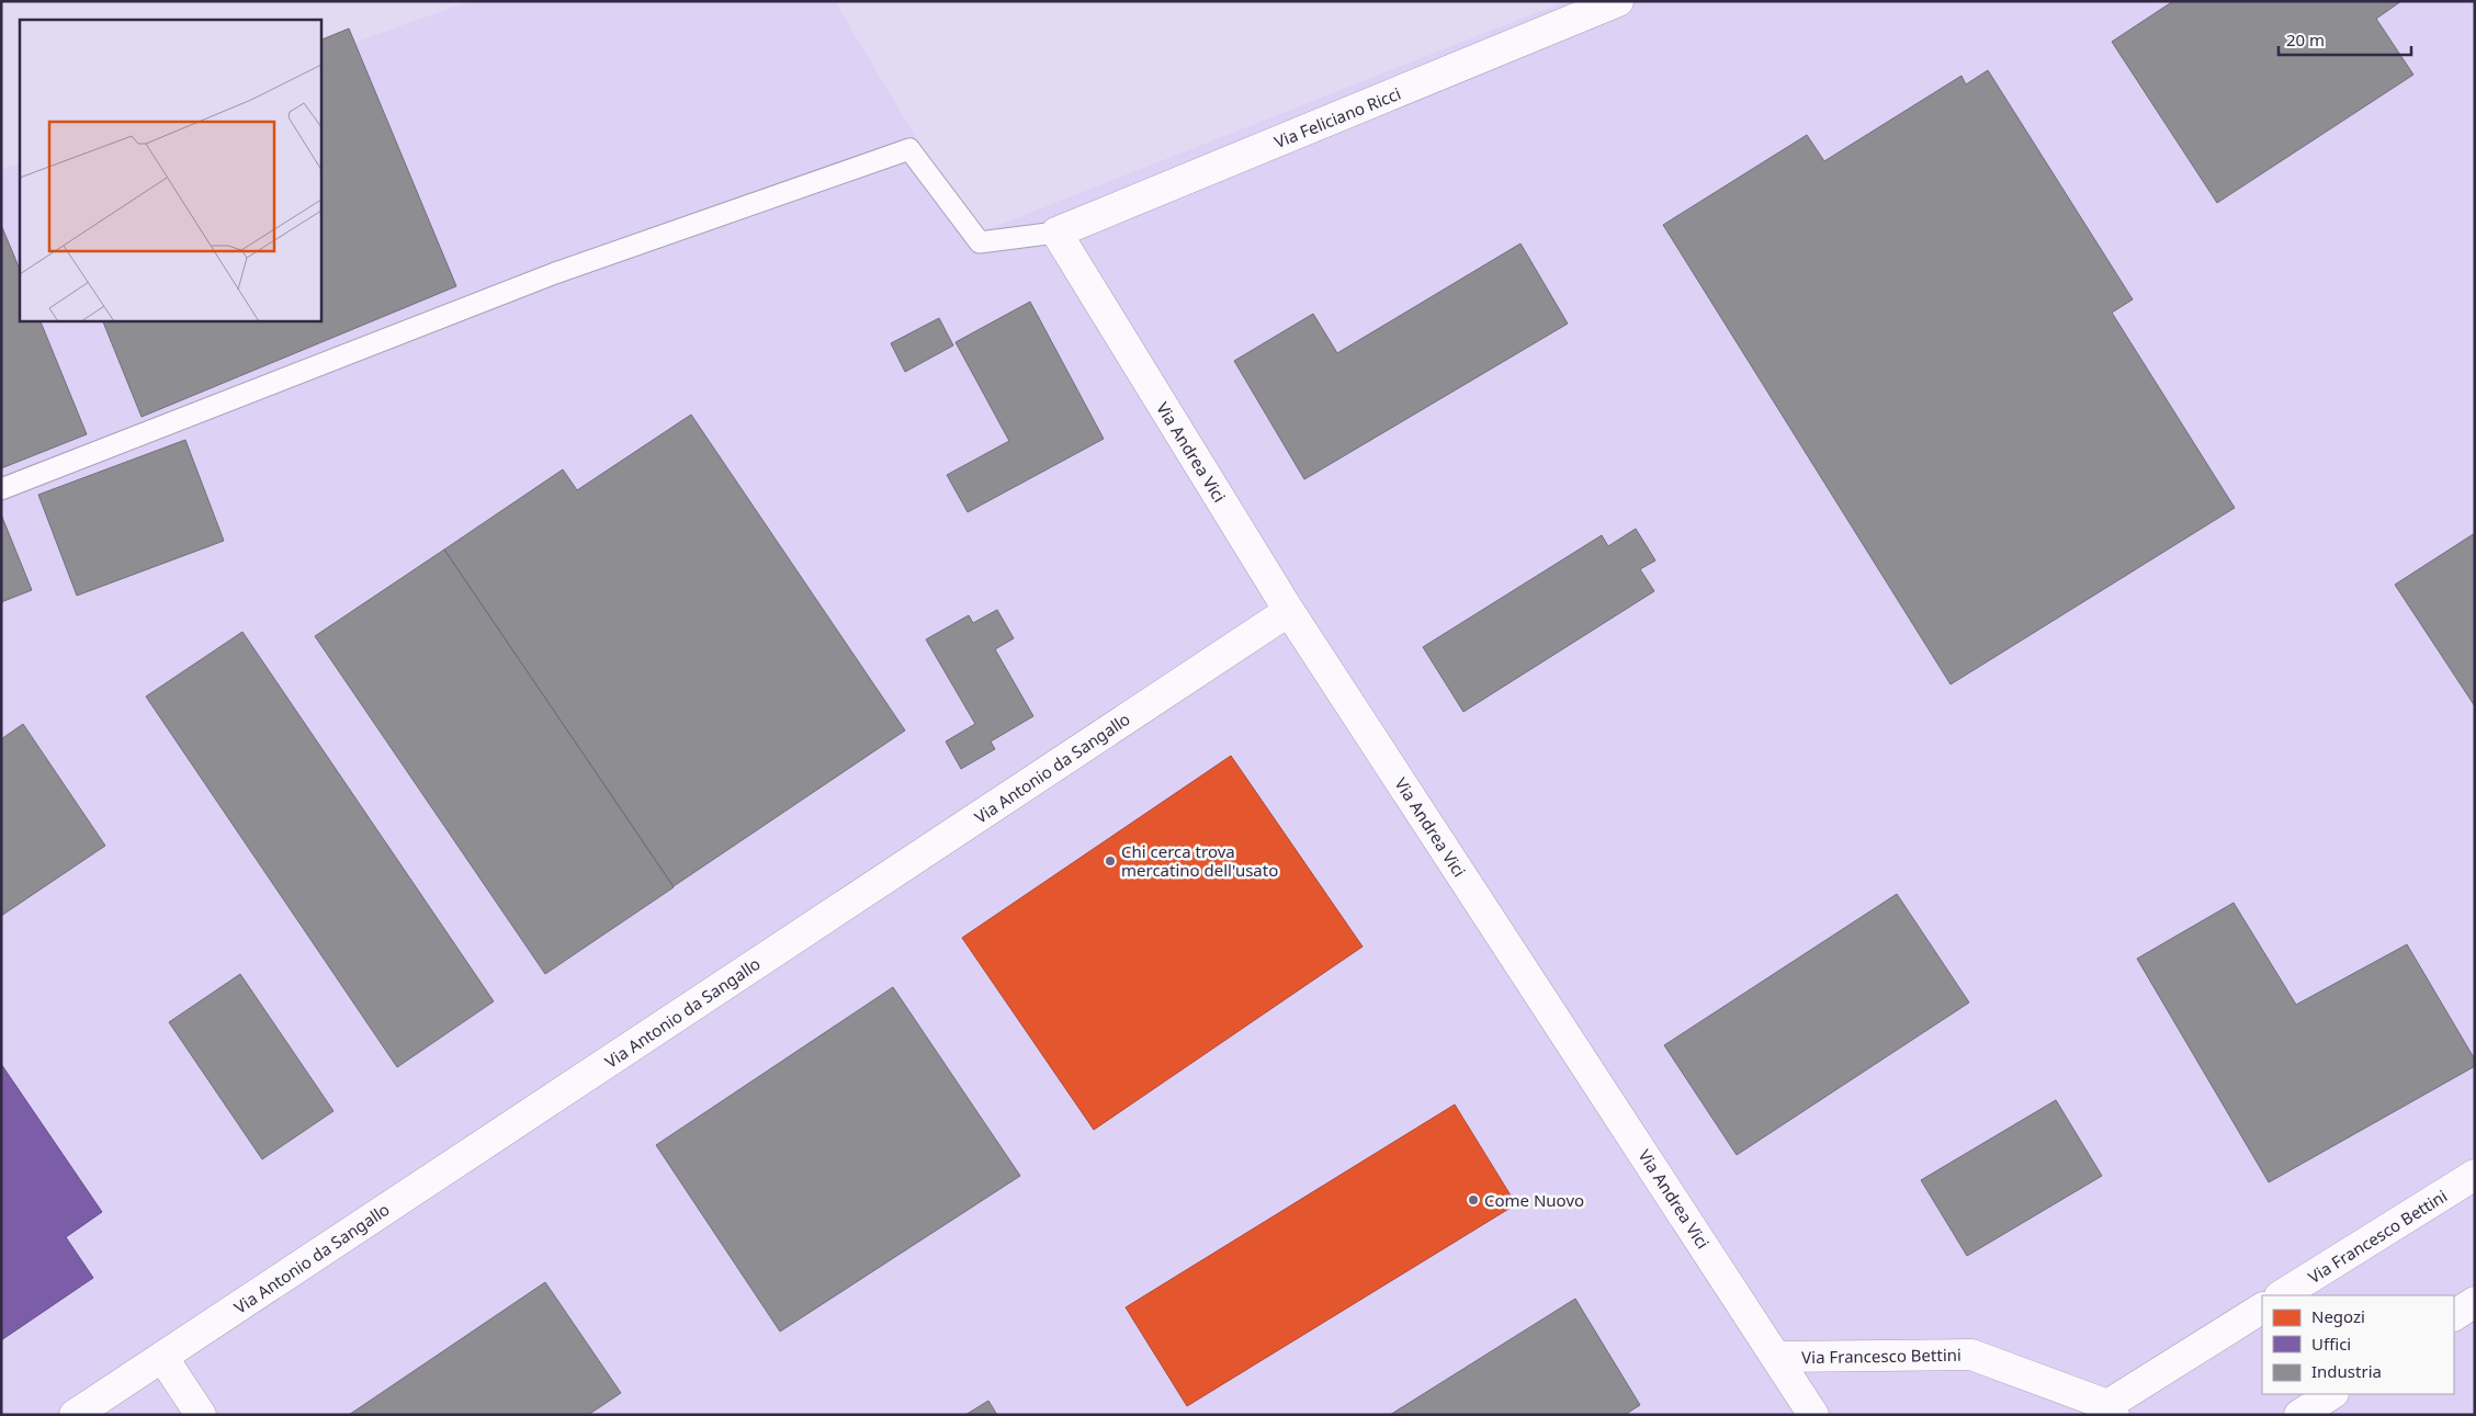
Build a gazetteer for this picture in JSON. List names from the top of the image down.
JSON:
{
  "streets": {
    "street": [
      "Via Feliciano Ricci",
      "Via Andrea Vici",
      "Via Antonio da Sangallo",
      "Via Francesco Bettini"
    ]
  },
  "crossings": [
    ["Via Feliciano Ricci", "Via Andrea Vici"],
    ["Via Andrea Vici", "Via Antonio da Sangallo"],
    ["Via Andrea Vici", "Via Francesco Bettini"]
  ],
  "places": ["Chi cerca trova mercatino dell'usato", "Come Nuovo"],
  "legend": ["Negozi", "Uffici", "Industria"],
  "scale_bar": "20 m"
}
